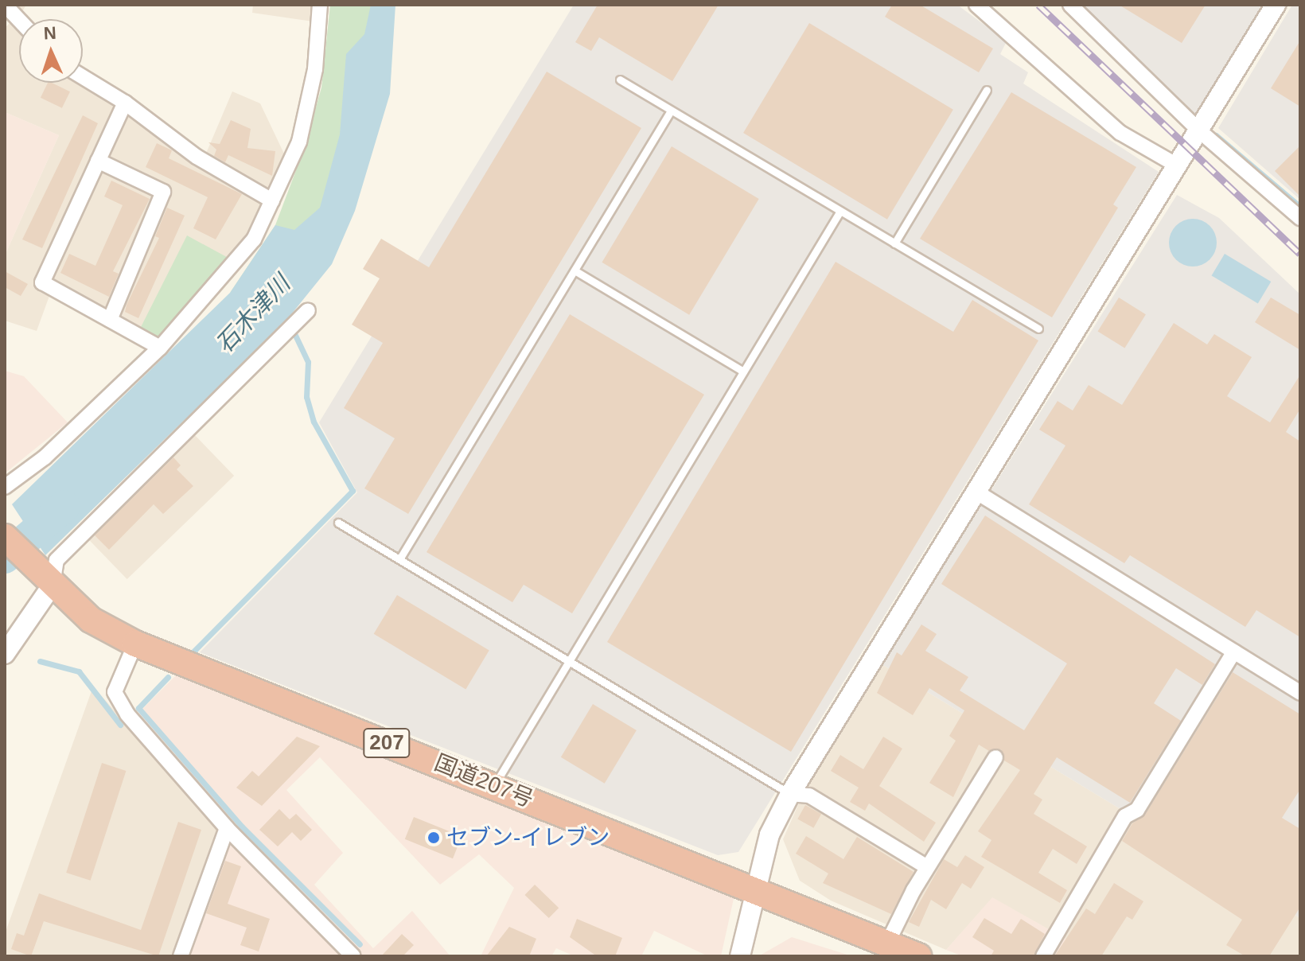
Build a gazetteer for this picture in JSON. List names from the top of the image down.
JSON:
{
  "streets": {
    "highway": ["207", "国道207号"]
  },
  "water": ["石木津川"],
  "places": ["セブン-イレブン"],
  "north": "top"
}
